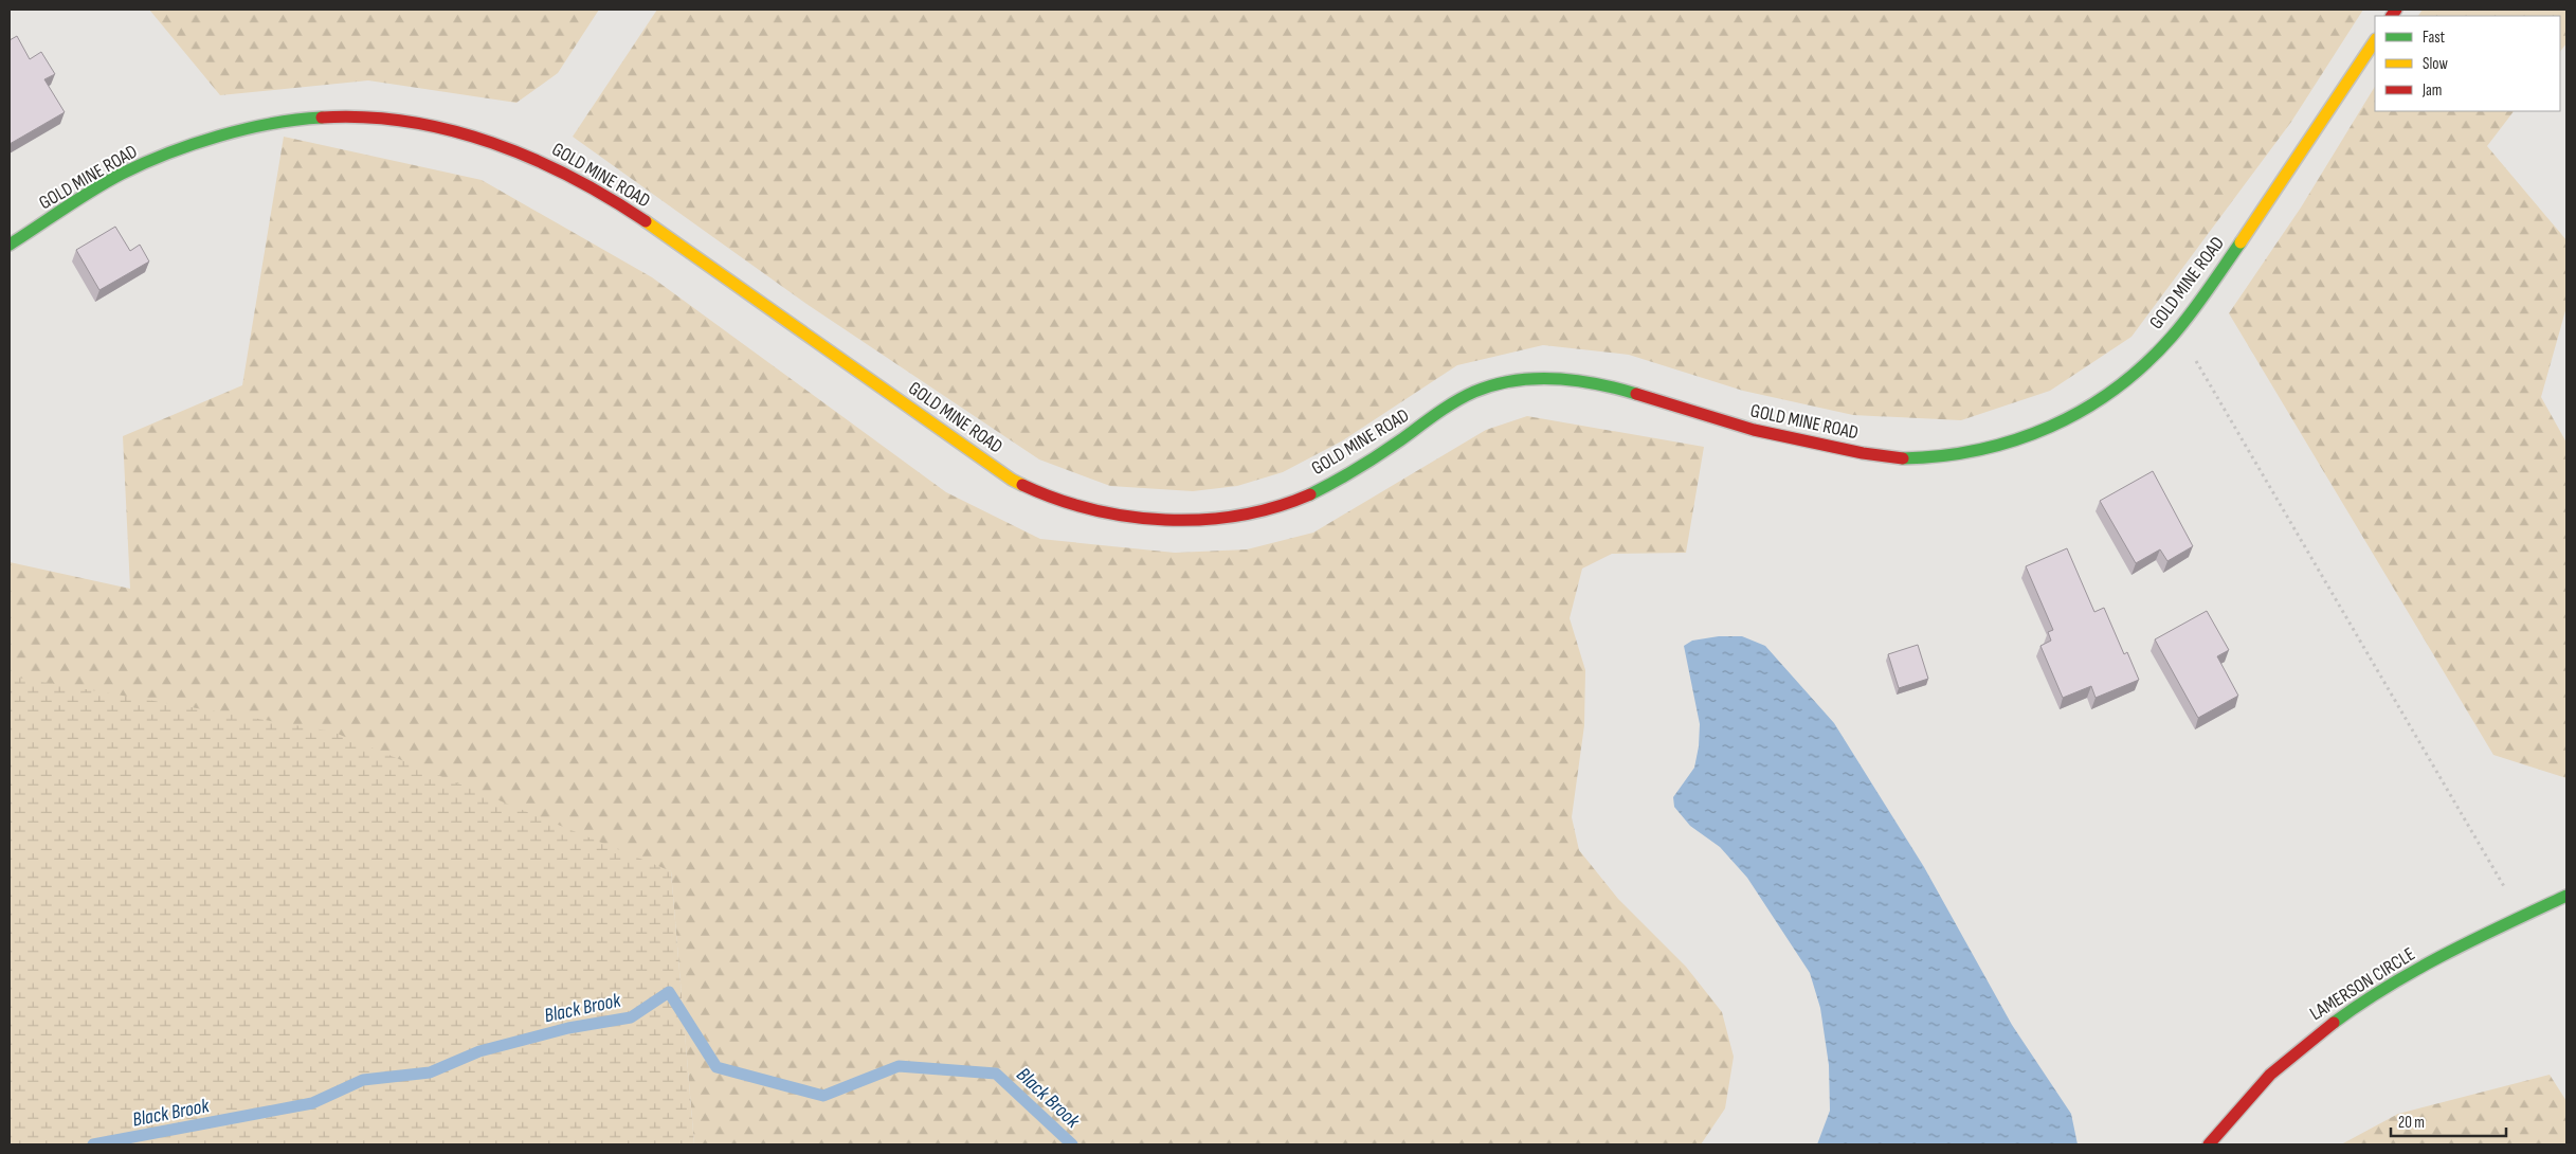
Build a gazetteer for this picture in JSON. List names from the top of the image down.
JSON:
{
  "streets": {
    "street": ["GOLD MINE ROAD", "LAMERSON CIRCLE"]
  },
  "water": ["Black Brook"],
  "legend": ["Fast", "Slow", "Jam"],
  "scale_bar": "20 m"
}
